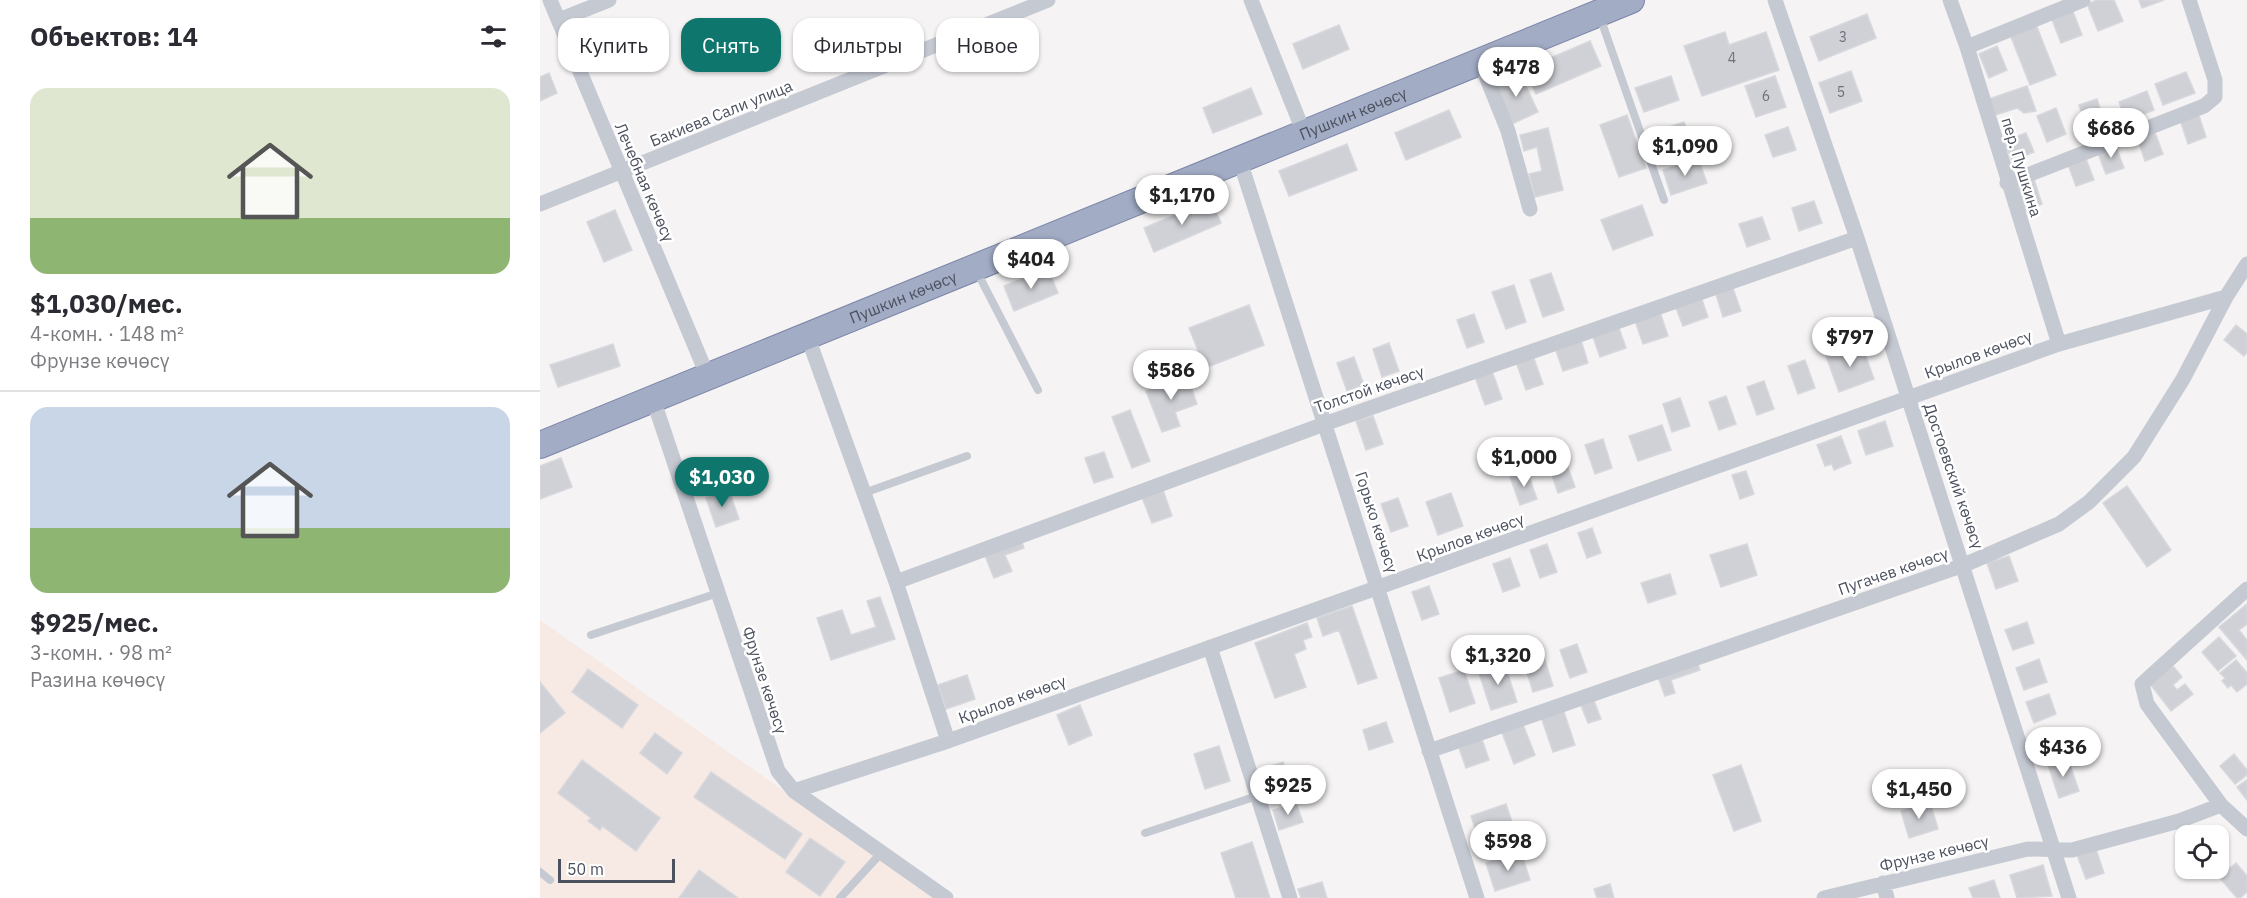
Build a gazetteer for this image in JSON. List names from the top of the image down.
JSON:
{
  "streets": {
    "highway": ["Пушкин көчөсү"],
    "street": [
      "Бакиева Сали улица",
      "пер. Пушкина",
      "Лечебная көчөсү",
      "Крылов көчөсү",
      "Толстой көчөсү",
      "Достоевский көчөсү",
      "Горько көчөсү",
      "Пугачев көчөсү",
      "Фрунзе көчөсү"
    ]
  },
  "crossings": [
    ["Бакиева Сали улица", "Лечебная көчөсү"],
    ["Пушкин көчөсү", "Лечебная көчөсү"],
    ["Пушкин көчөсү", "Горько көчөсү"],
    ["Пушкин көчөсү", "Фрунзе көчөсү"],
    ["пер. Пушкина", "Крылов көчөсү"],
    ["Крылов көчөсү", "Достоевский көчөсү"],
    ["Крылов көчөсү", "Горько көчөсү"],
    ["Крылов көчөсү", "Пугачев көчөсү"],
    ["Крылов көчөсү", "Фрунзе көчөсү"],
    ["Толстой көчөсү", "Достоевский көчөсү"],
    ["Толстой көчөсү", "Горько көчөсү"],
    ["Достоевский көчөсү", "Пугачев көчөсү"],
    ["Достоевский көчөсү", "Фрунзе көчөсү"],
    ["Горько көчөсү", "Пугачев көчөсү"]
  ],
  "house_numbers": [
    "3",
    "4",
    "5",
    "6"
  ],
  "scale_bar": "50 m",
  "page": {
    "heading": "Объектов: 14",
    "chip": [
      "Купить",
      "Снять",
      "Фильтры",
      "Новое"
    ],
    "price": [
      "$478",
      "$686",
      "$1,090",
      "$1,170",
      "$404",
      "$797",
      "$586",
      "$1,000",
      "$1,030",
      "$1,320",
      "$436",
      "$925",
      "$1,450",
      "$598"
    ],
    "list": [
      {
        "name": "$1,030/мес.",
        "note": "4-комн. · 148 m² · Фрунзе көчөсү"
      },
      {
        "name": "$925/мес.",
        "note": "3-комн. · 98 m² · Разина көчөсү"
      }
    ],
    "scale": "50 m"
  }
}
